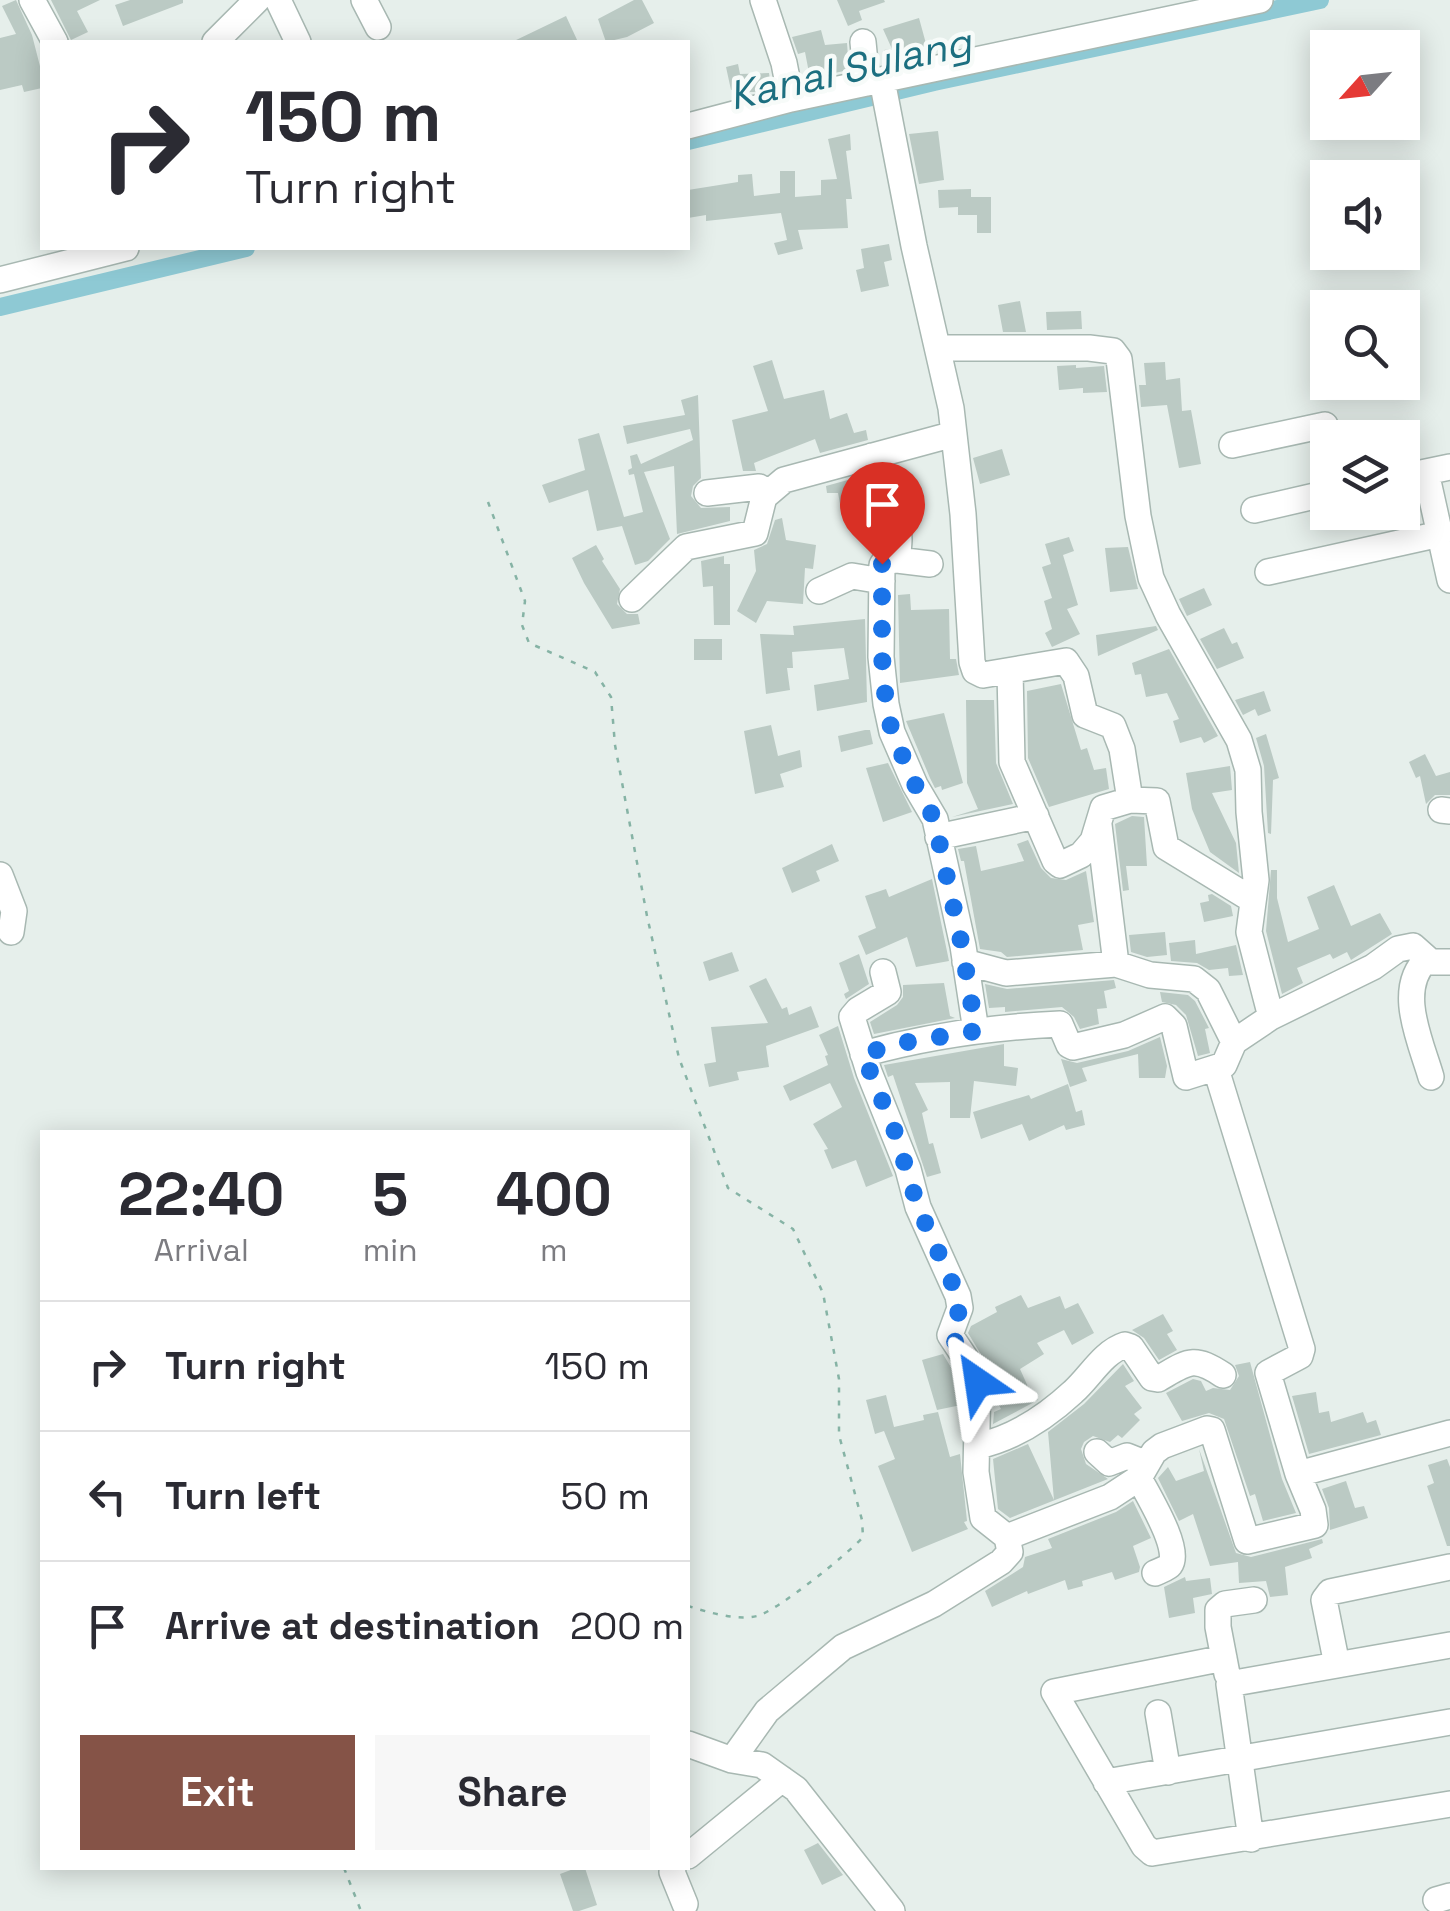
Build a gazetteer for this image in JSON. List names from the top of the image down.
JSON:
{
  "water": ["Kanal Sulang"],
  "north": "bottom left",
  "page": {
    "turn": ["150 m", "Turn right"],
    "eta": [
      "22:40",
      "Arrival",
      "5",
      "min",
      "400",
      "m"
    ],
    "list": [
      {
        "name": "Turn right",
        "value": "150 m"
      },
      {
        "name": "Turn left",
        "value": "50 m"
      },
      {
        "name": "Arrive at destination",
        "value": "200 m"
      }
    ],
    "buttons": ["Exit", "Share"]
  }
}
